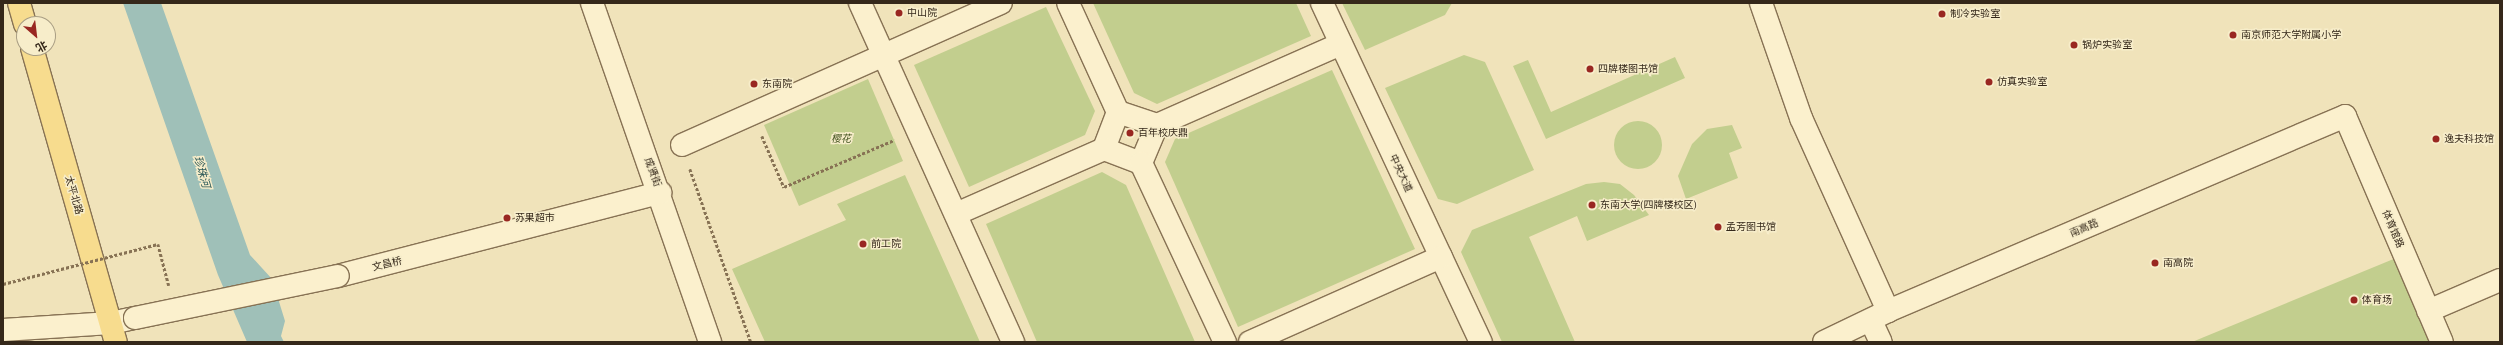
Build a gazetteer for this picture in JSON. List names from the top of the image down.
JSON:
{
  "streets": {
    "main road": ["太平北路"],
    "street": [
      "成贤街",
      "中央大道",
      "南高路",
      "体育馆路",
      "文昌桥"
    ]
  },
  "crossings": [
    ["成贤街", "文昌桥"],
    ["太平北路", "文昌桥"],
    ["南高路", "体育馆路"]
  ],
  "water": ["珍珠河"],
  "parks": ["樱花"],
  "places": [
    "中山院",
    "制冷实验室",
    "南京师范大学附属小学",
    "锅炉实验室",
    "四牌楼图书馆",
    "仿真实验室",
    "东南院",
    "百年校庆鼎",
    "逸夫科技馆",
    "东南大学(四牌楼校区)",
    "苏果超市",
    "孟芳图书馆",
    "前工院",
    "南高院",
    "体育场"
  ],
  "north": "bottom right"
}
